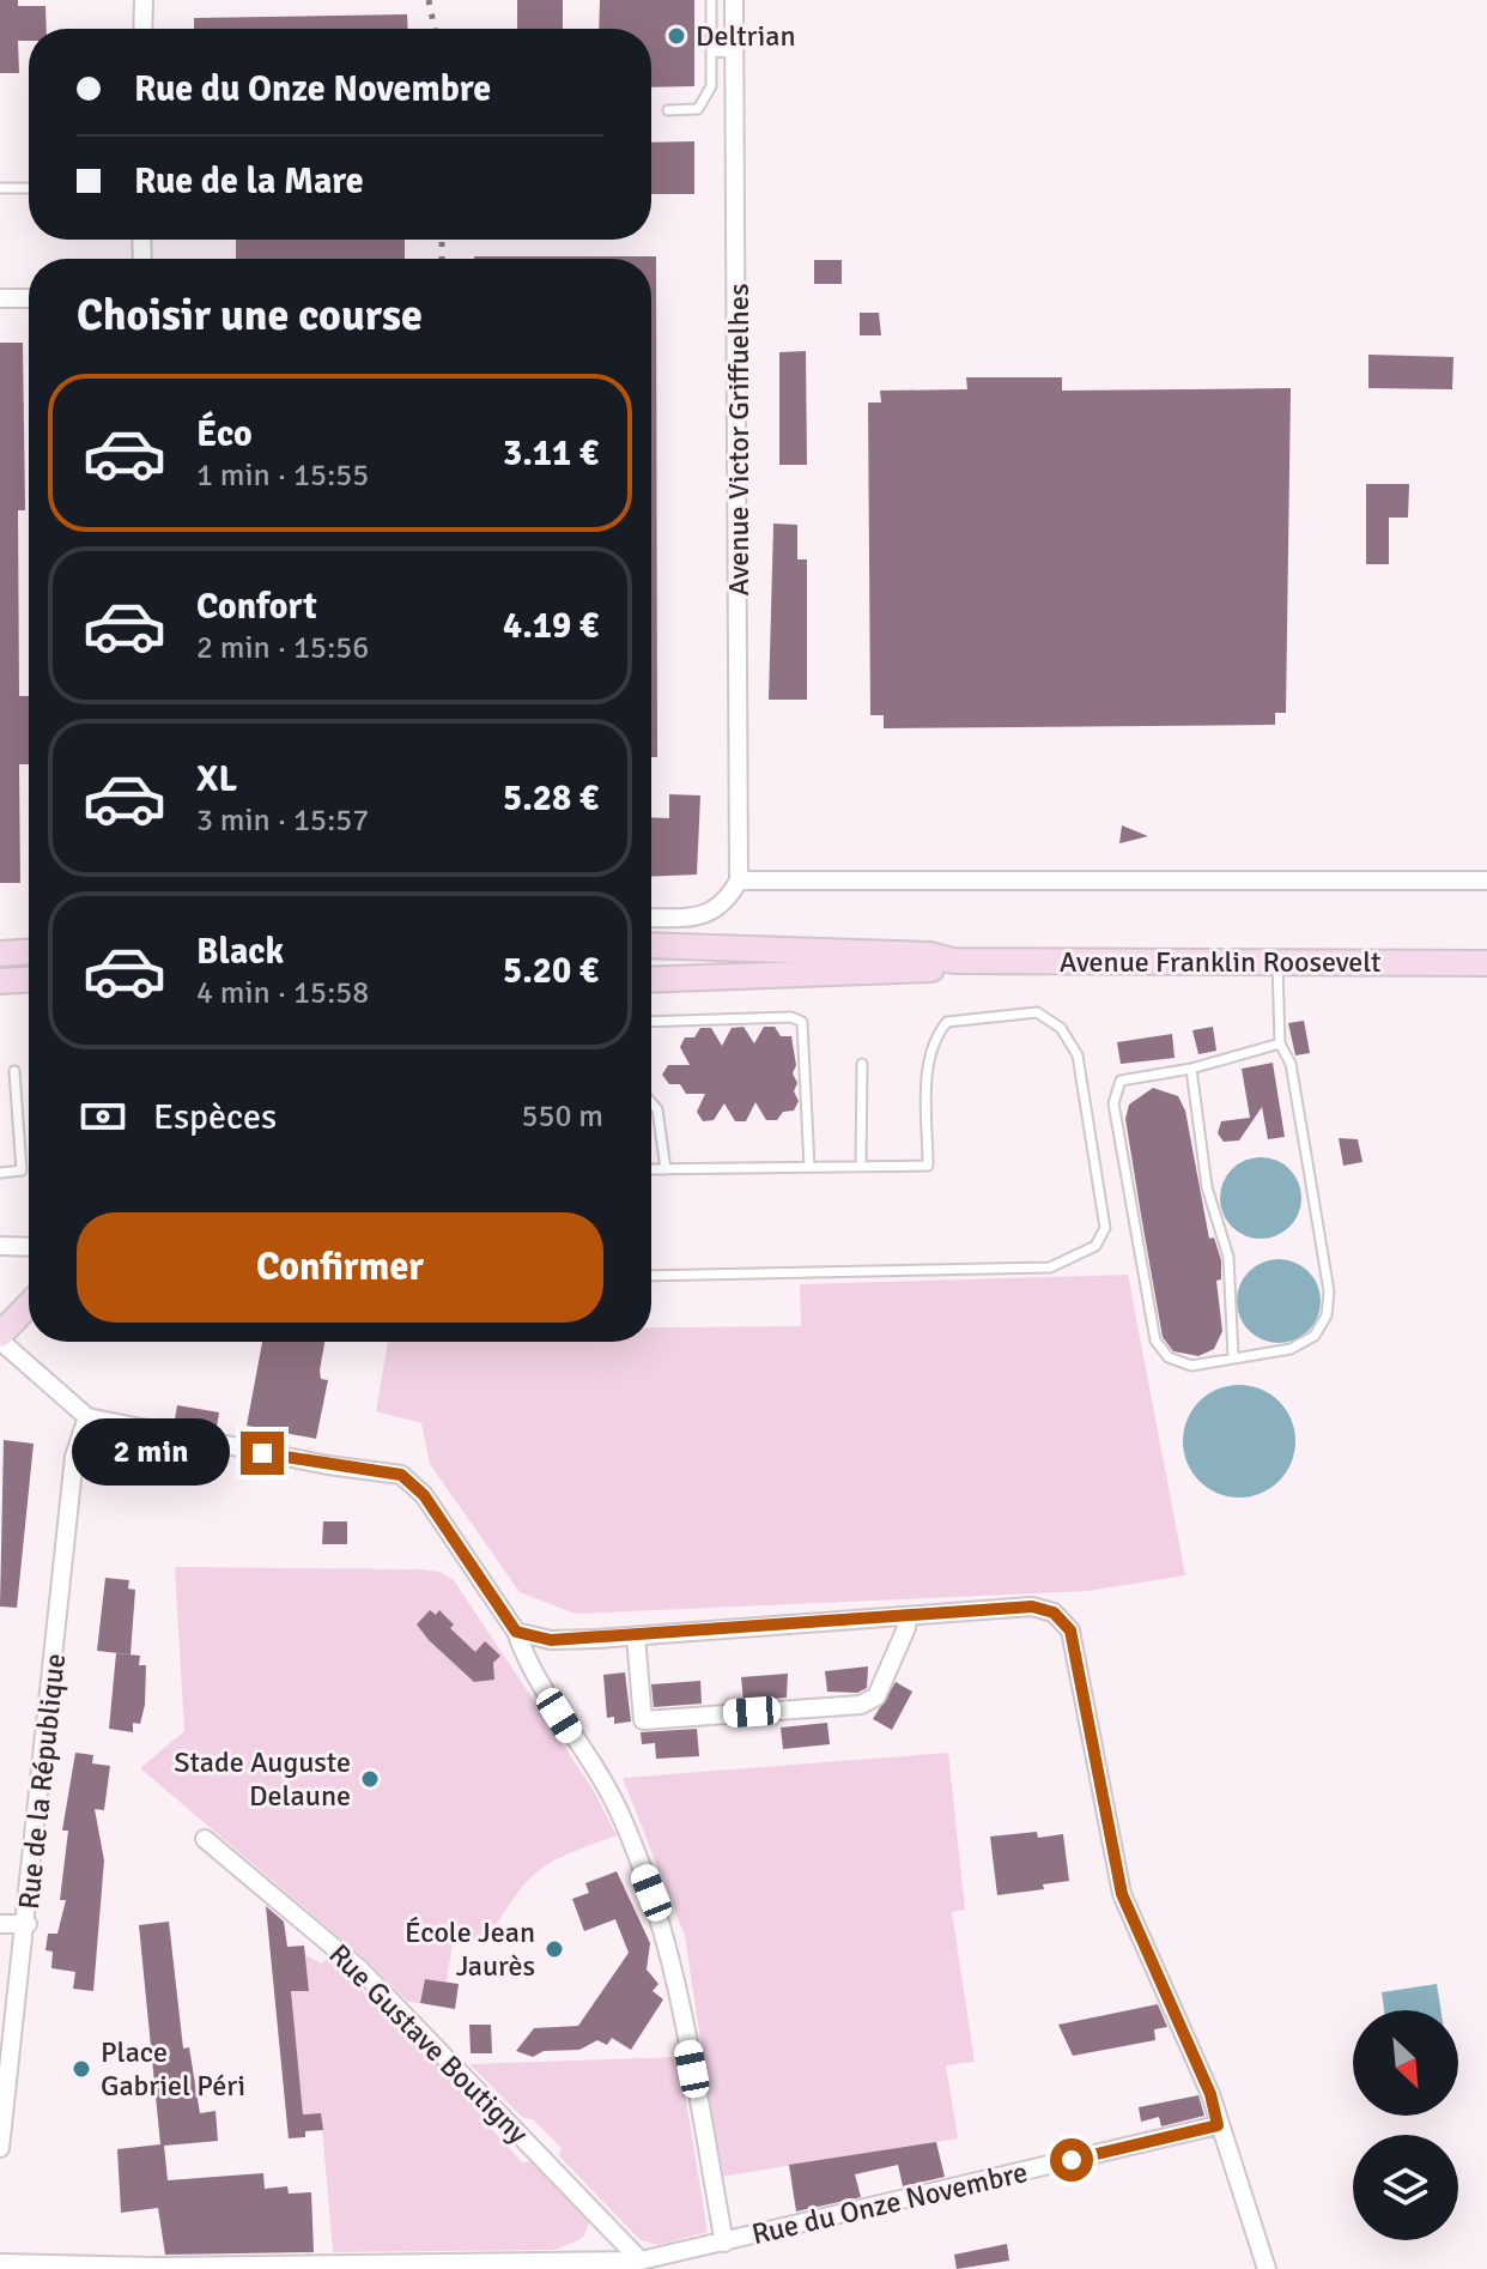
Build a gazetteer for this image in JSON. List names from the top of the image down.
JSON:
{
  "streets": {
    "main road": ["Avenue Franklin Roosevelt"],
    "street": [
      "Avenue Victor Griffuelhes",
      "Rue de la République",
      "Rue Gustave Boutigny",
      "Rue du Onze Novembre"
    ]
  },
  "crossings": [
    ["Rue Gustave Boutigny", "Rue du Onze Novembre"]
  ],
  "places": [
    "Deltrian",
    "Stade Auguste Delaune",
    "École Jean Jaurès",
    "Place Gabriel Péri"
  ],
  "north": "bottom right",
  "page": {
    "banner": ["Rue du Onze Novembre", "Rue de la Mare"],
    "heading": "Choisir une course",
    "list": [
      {
        "name": "Éco",
        "note": "1 min · 15:55",
        "value": "3.11 €"
      },
      {
        "name": "Confort",
        "note": "2 min · 15:56",
        "value": "4.19 €"
      },
      {
        "name": "XL",
        "note": "3 min · 15:57",
        "value": "5.28 €"
      },
      {
        "name": "Black",
        "note": "4 min · 15:58",
        "value": "5.20 €"
      }
    ],
    "pay": ["Espèces", "550 m"],
    "buttons": "Confirmer",
    "bubble": "2 min"
  }
}
